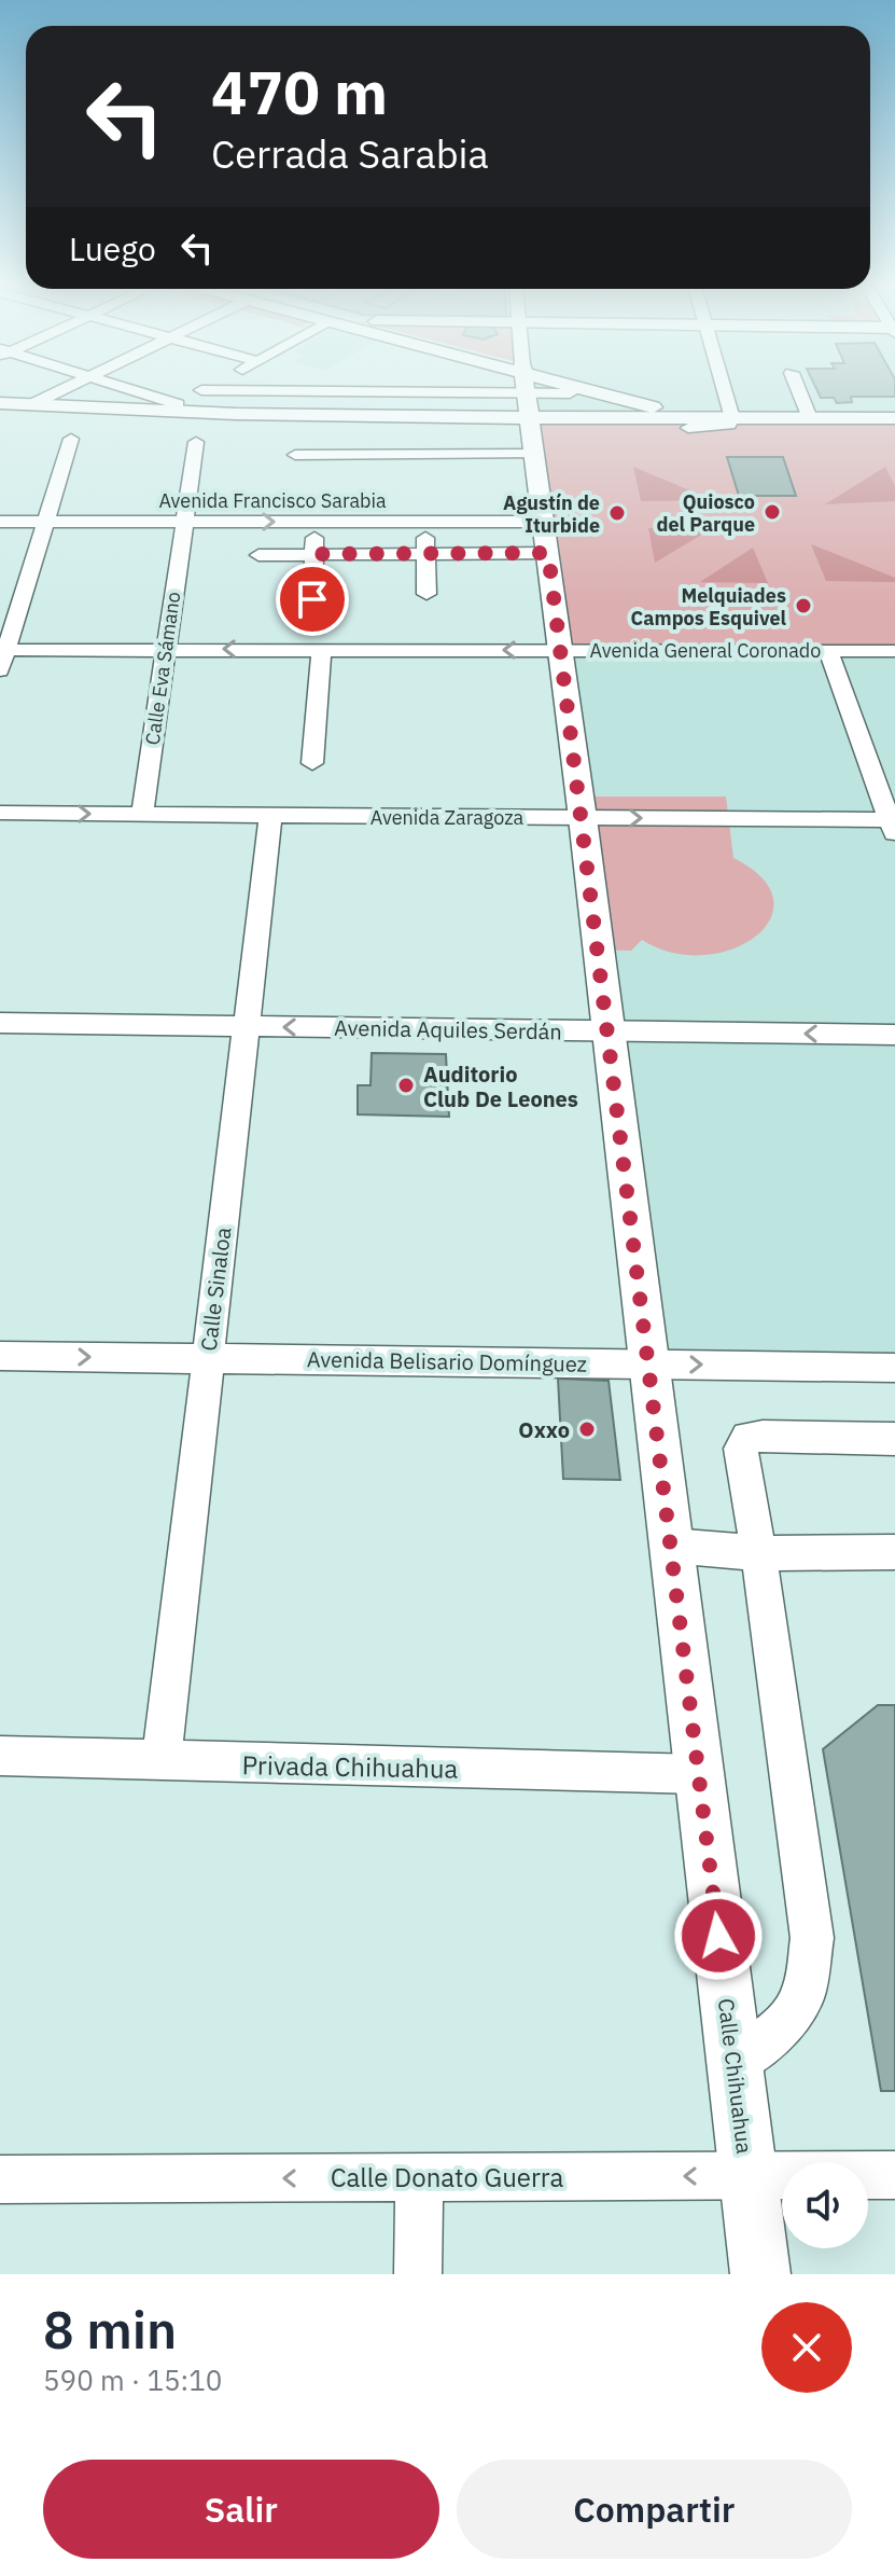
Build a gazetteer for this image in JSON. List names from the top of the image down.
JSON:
{
  "streets": {
    "main road": ["Calle Chihuahua"],
    "street": [
      "Avenida Francisco Sarabia",
      "Avenida General Coronado",
      "Calle Eva Sámano",
      "Avenida Zaragoza",
      "Avenida Aquiles Serdán",
      "Calle Sinaloa",
      "Avenida Belisario Domínguez",
      "Privada Chihuahua",
      "Calle Donato Guerra"
    ]
  },
  "crossings": [
    ["Avenida Francisco Sarabia", "Calle Eva Sámano"],
    ["Avenida Francisco Sarabia", "Calle Chihuahua"],
    ["Avenida General Coronado", "Calle Eva Sámano"],
    ["Avenida General Coronado", "Calle Chihuahua"],
    ["Calle Eva Sámano", "Avenida Zaragoza"],
    ["Avenida Zaragoza", "Calle Sinaloa"],
    ["Avenida Zaragoza", "Calle Chihuahua"],
    ["Avenida Aquiles Serdán", "Calle Sinaloa"],
    ["Avenida Aquiles Serdán", "Calle Chihuahua"],
    ["Calle Sinaloa", "Avenida Belisario Domínguez"],
    ["Calle Sinaloa", "Privada Chihuahua"],
    ["Avenida Belisario Domínguez", "Calle Chihuahua"],
    ["Privada Chihuahua", "Calle Chihuahua"],
    ["Calle Chihuahua", "Calle Donato Guerra"]
  ],
  "one_way": ["Avenida Zaragoza", "Avenida Aquiles Serdán", "Calle Donato Guerra"],
  "places": [
    "Quiosco del Parque",
    "Agustín de Iturbide",
    "Melquiades Campos Esquivel",
    "Auditorio Club De Leones",
    "Oxxo"
  ],
  "page": {
    "turn": ["470 m", "Cerrada Sarabia"],
    "then": "Luego",
    "heading": ["8 min", "590 m · 15:10"],
    "buttons": ["Salir", "Compartir"]
  }
}
